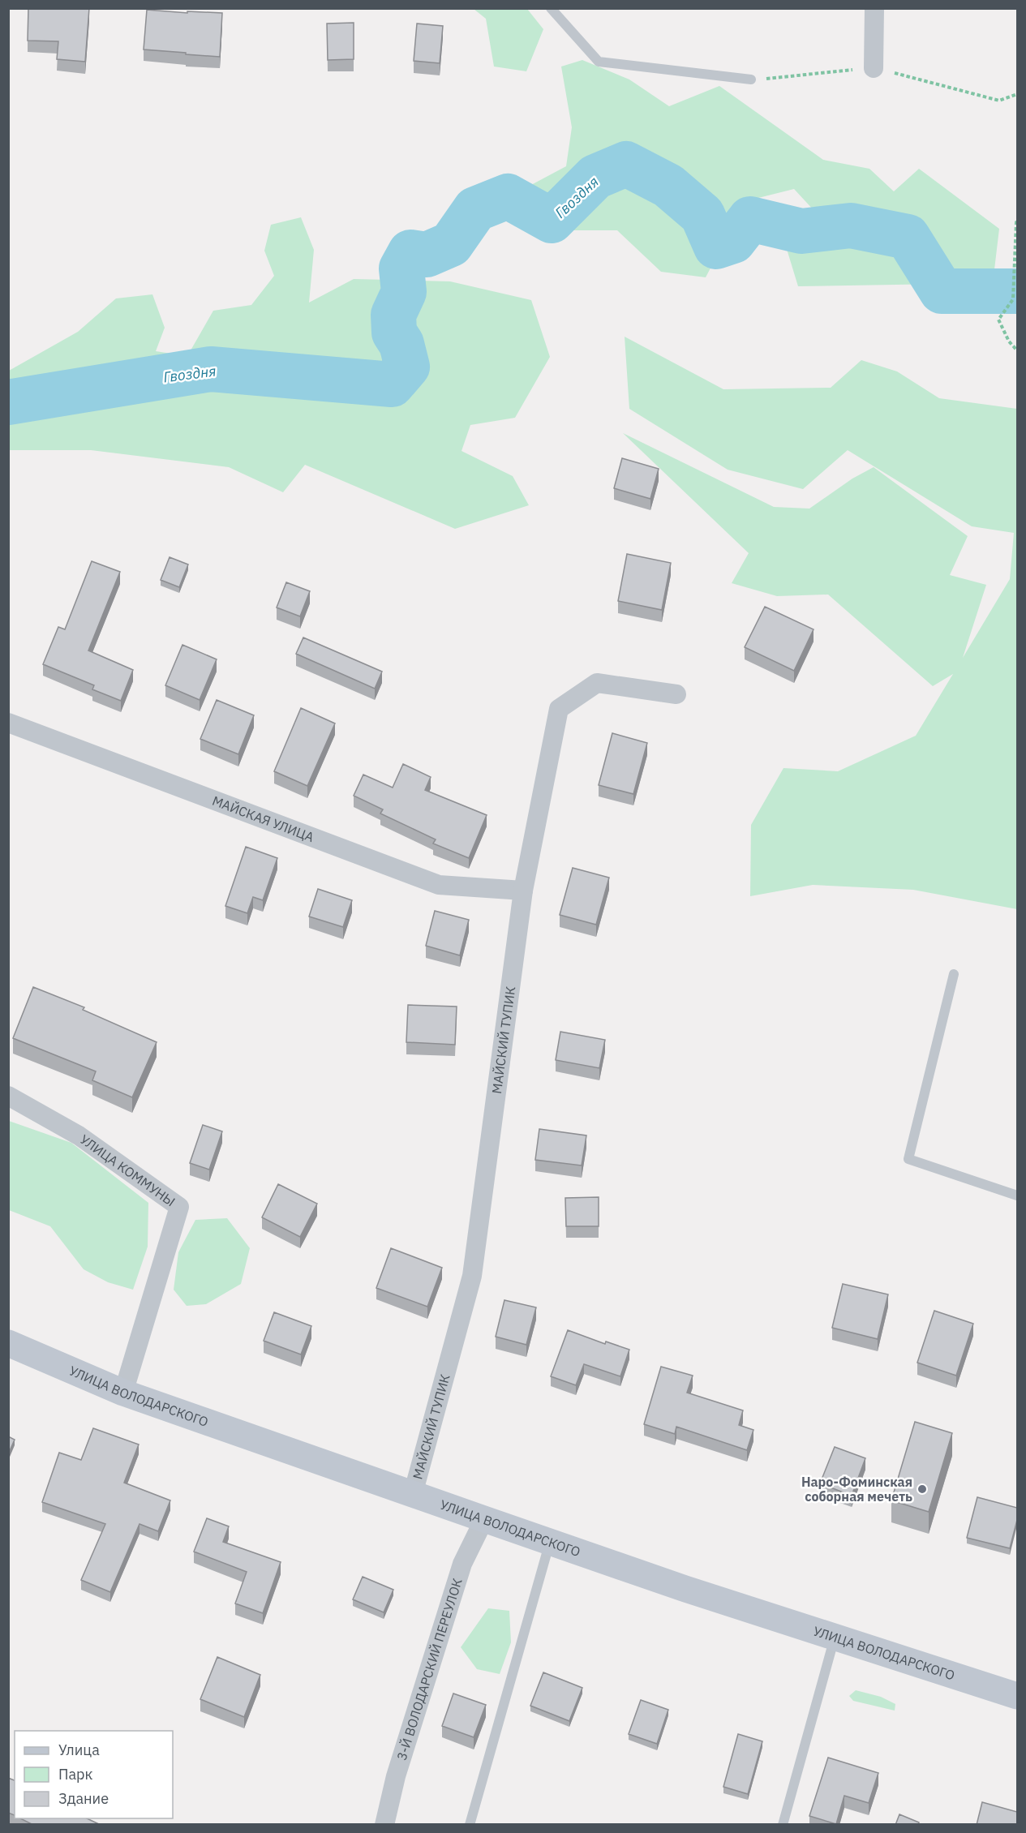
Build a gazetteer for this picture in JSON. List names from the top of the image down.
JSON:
{
  "streets": {
    "main road": ["УЛИЦА ВОЛОДАРСКОГО"],
    "street": [
      "МАЙСКАЯ УЛИЦА",
      "МАЙСКИЙ ТУПИК",
      "УЛИЦА КОММУНЫ",
      "3-Й ВОЛОДАРСКИЙ ПЕРЕУЛОК"
    ]
  },
  "crossings": [
    ["МАЙСКАЯ УЛИЦА", "МАЙСКИЙ ТУПИК"],
    ["МАЙСКИЙ ТУПИК", "УЛИЦА ВОЛОДАРСКОГО"],
    ["УЛИЦА КОММУНЫ", "УЛИЦА ВОЛОДАРСКОГО"],
    ["УЛИЦА ВОЛОДАРСКОГО", "3-Й ВОЛОДАРСКИЙ ПЕРЕУЛОК"]
  ],
  "water": ["Гвоздня"],
  "places": ["Наро-Фоминская соборная мечеть"],
  "legend": ["Улица", "Парк", "Здание"]
}
